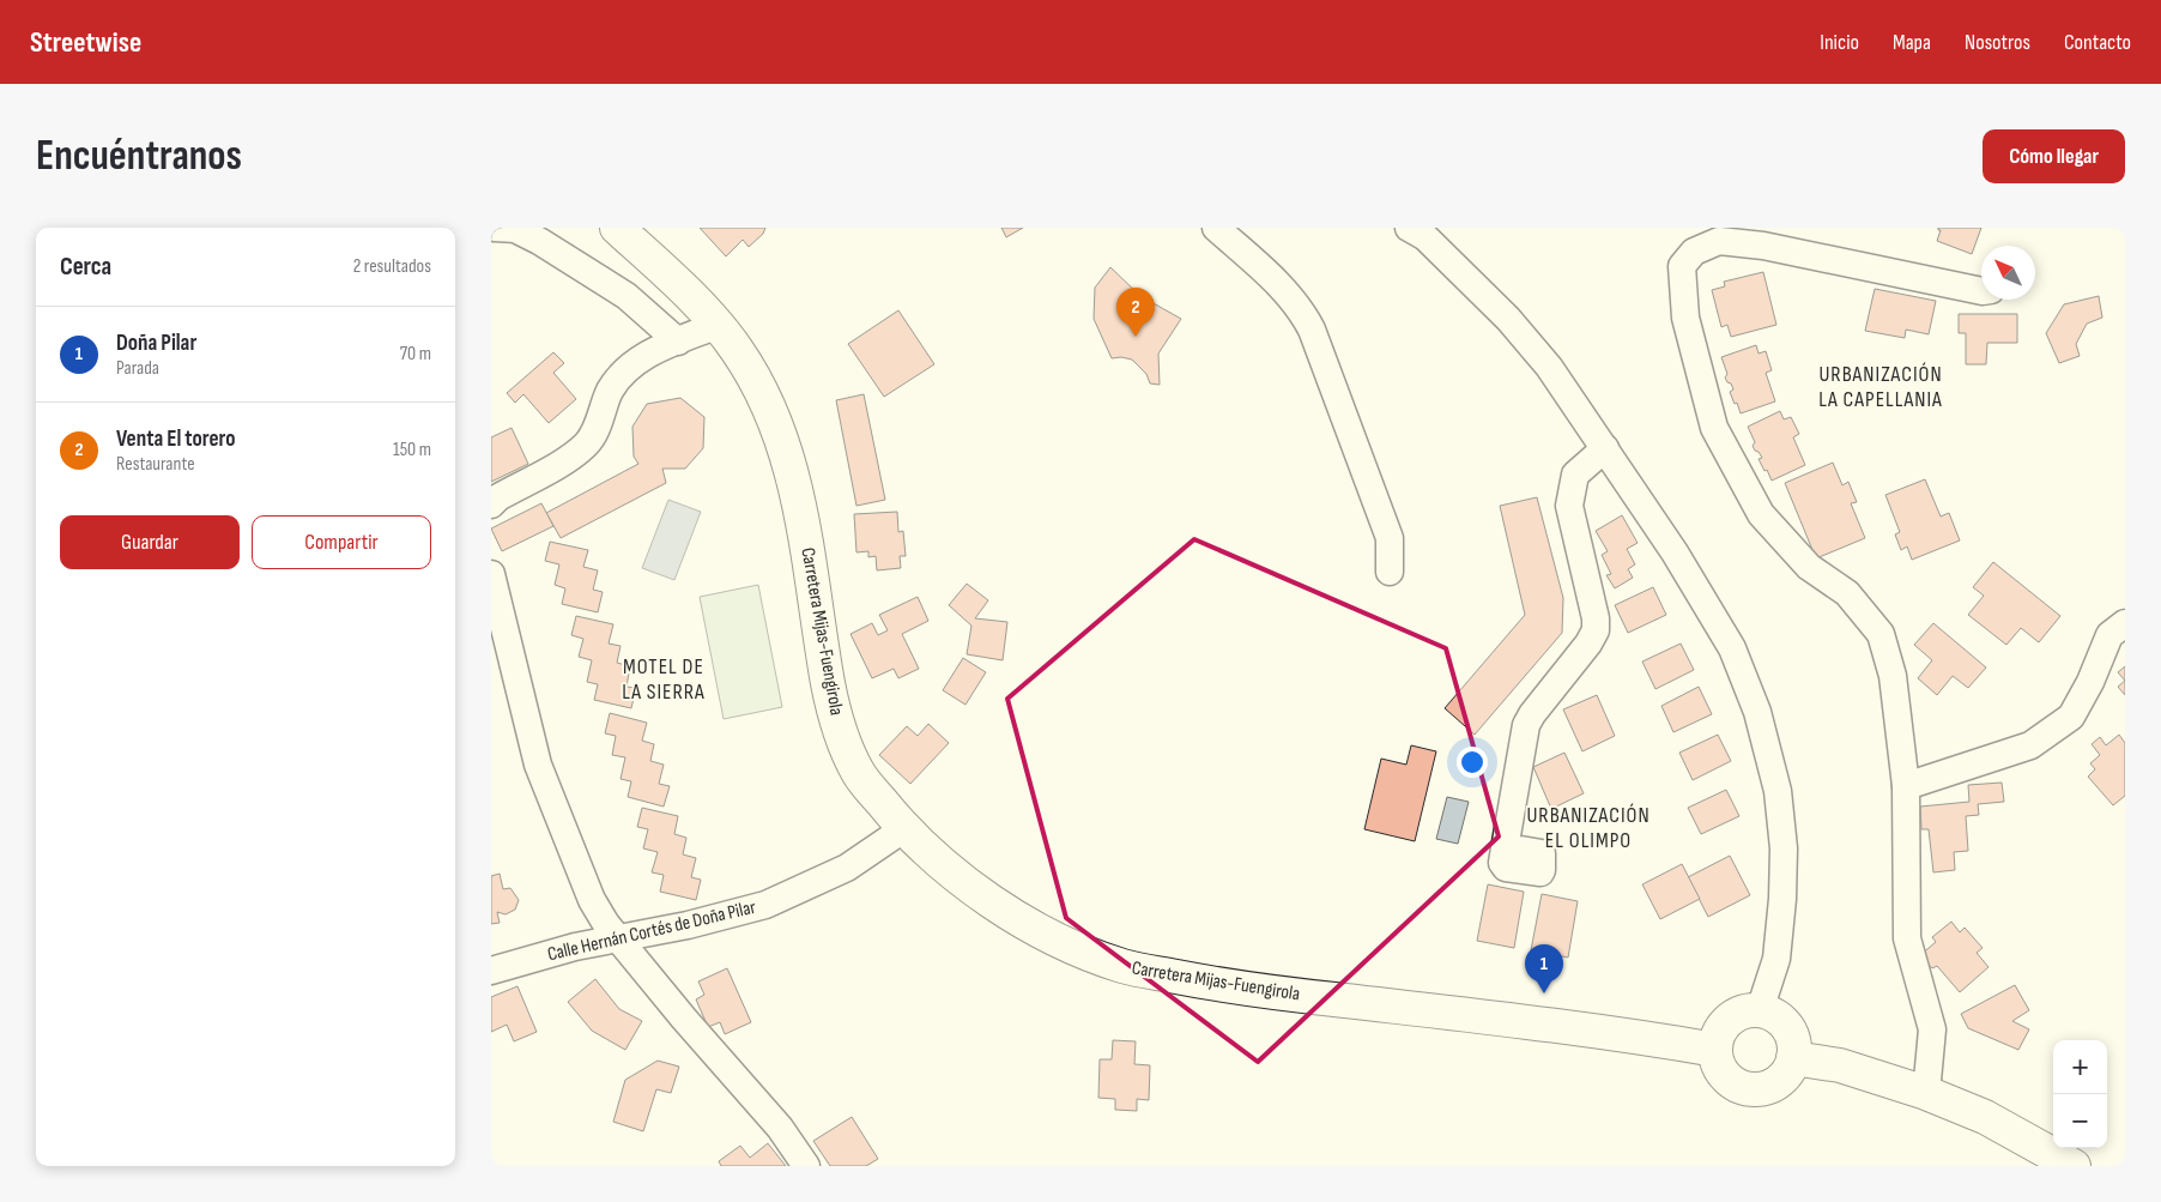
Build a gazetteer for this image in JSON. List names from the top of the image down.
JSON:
{
  "streets": {
    "main road": ["Carretera Mijas-Fuengirola"],
    "street": ["Calle Hernán Cortés de Doña Pilar"]
  },
  "crossings": [
    ["Carretera Mijas-Fuengirola", "Calle Hernán Cortés de Doña Pilar"]
  ],
  "districts": ["URBANIZACIÓN LA CAPELLANIA", "MOTEL DE LA SIERRA", "URBANIZACIÓN EL OLIMPO"],
  "north": "top left",
  "page": {
    "header": "Streetwise",
    "nav": [
      "Inicio",
      "Mapa",
      "Nosotros",
      "Contacto"
    ],
    "buttons": [
      "Cómo llegar",
      ["Guardar", "Compartir"]
    ],
    "title": "Encuéntranos",
    "heading": ["Cerca", "2 resultados"],
    "pins": ["2", "1"],
    "list": [
      {
        "mark": "1",
        "name": "Doña Pilar",
        "note": "Parada",
        "value": "70 m"
      },
      {
        "mark": "2",
        "name": "Venta El torero",
        "note": "Restaurante",
        "value": "150 m"
      }
    ],
    "map_buttons": ["+", "−"]
  }
}
